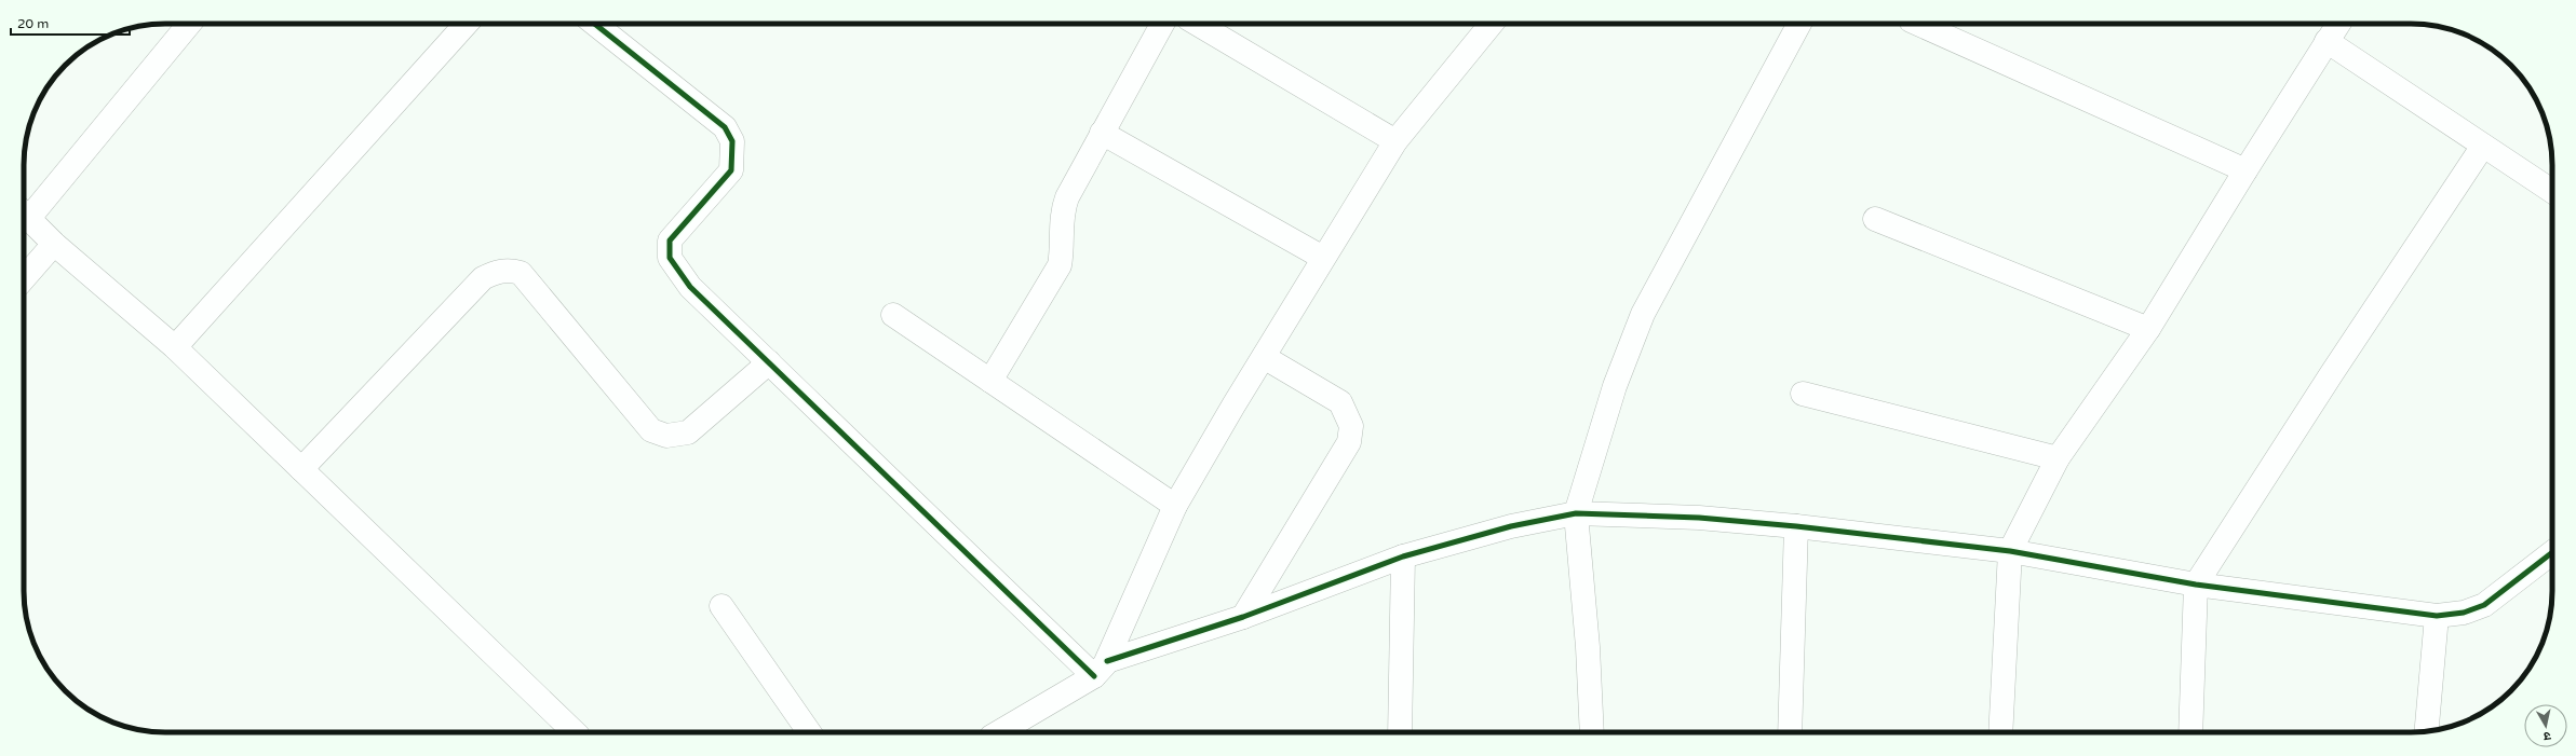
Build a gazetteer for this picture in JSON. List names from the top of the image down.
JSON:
{
  "scale_bar": "20 m",
  "north": "bottom"
}
